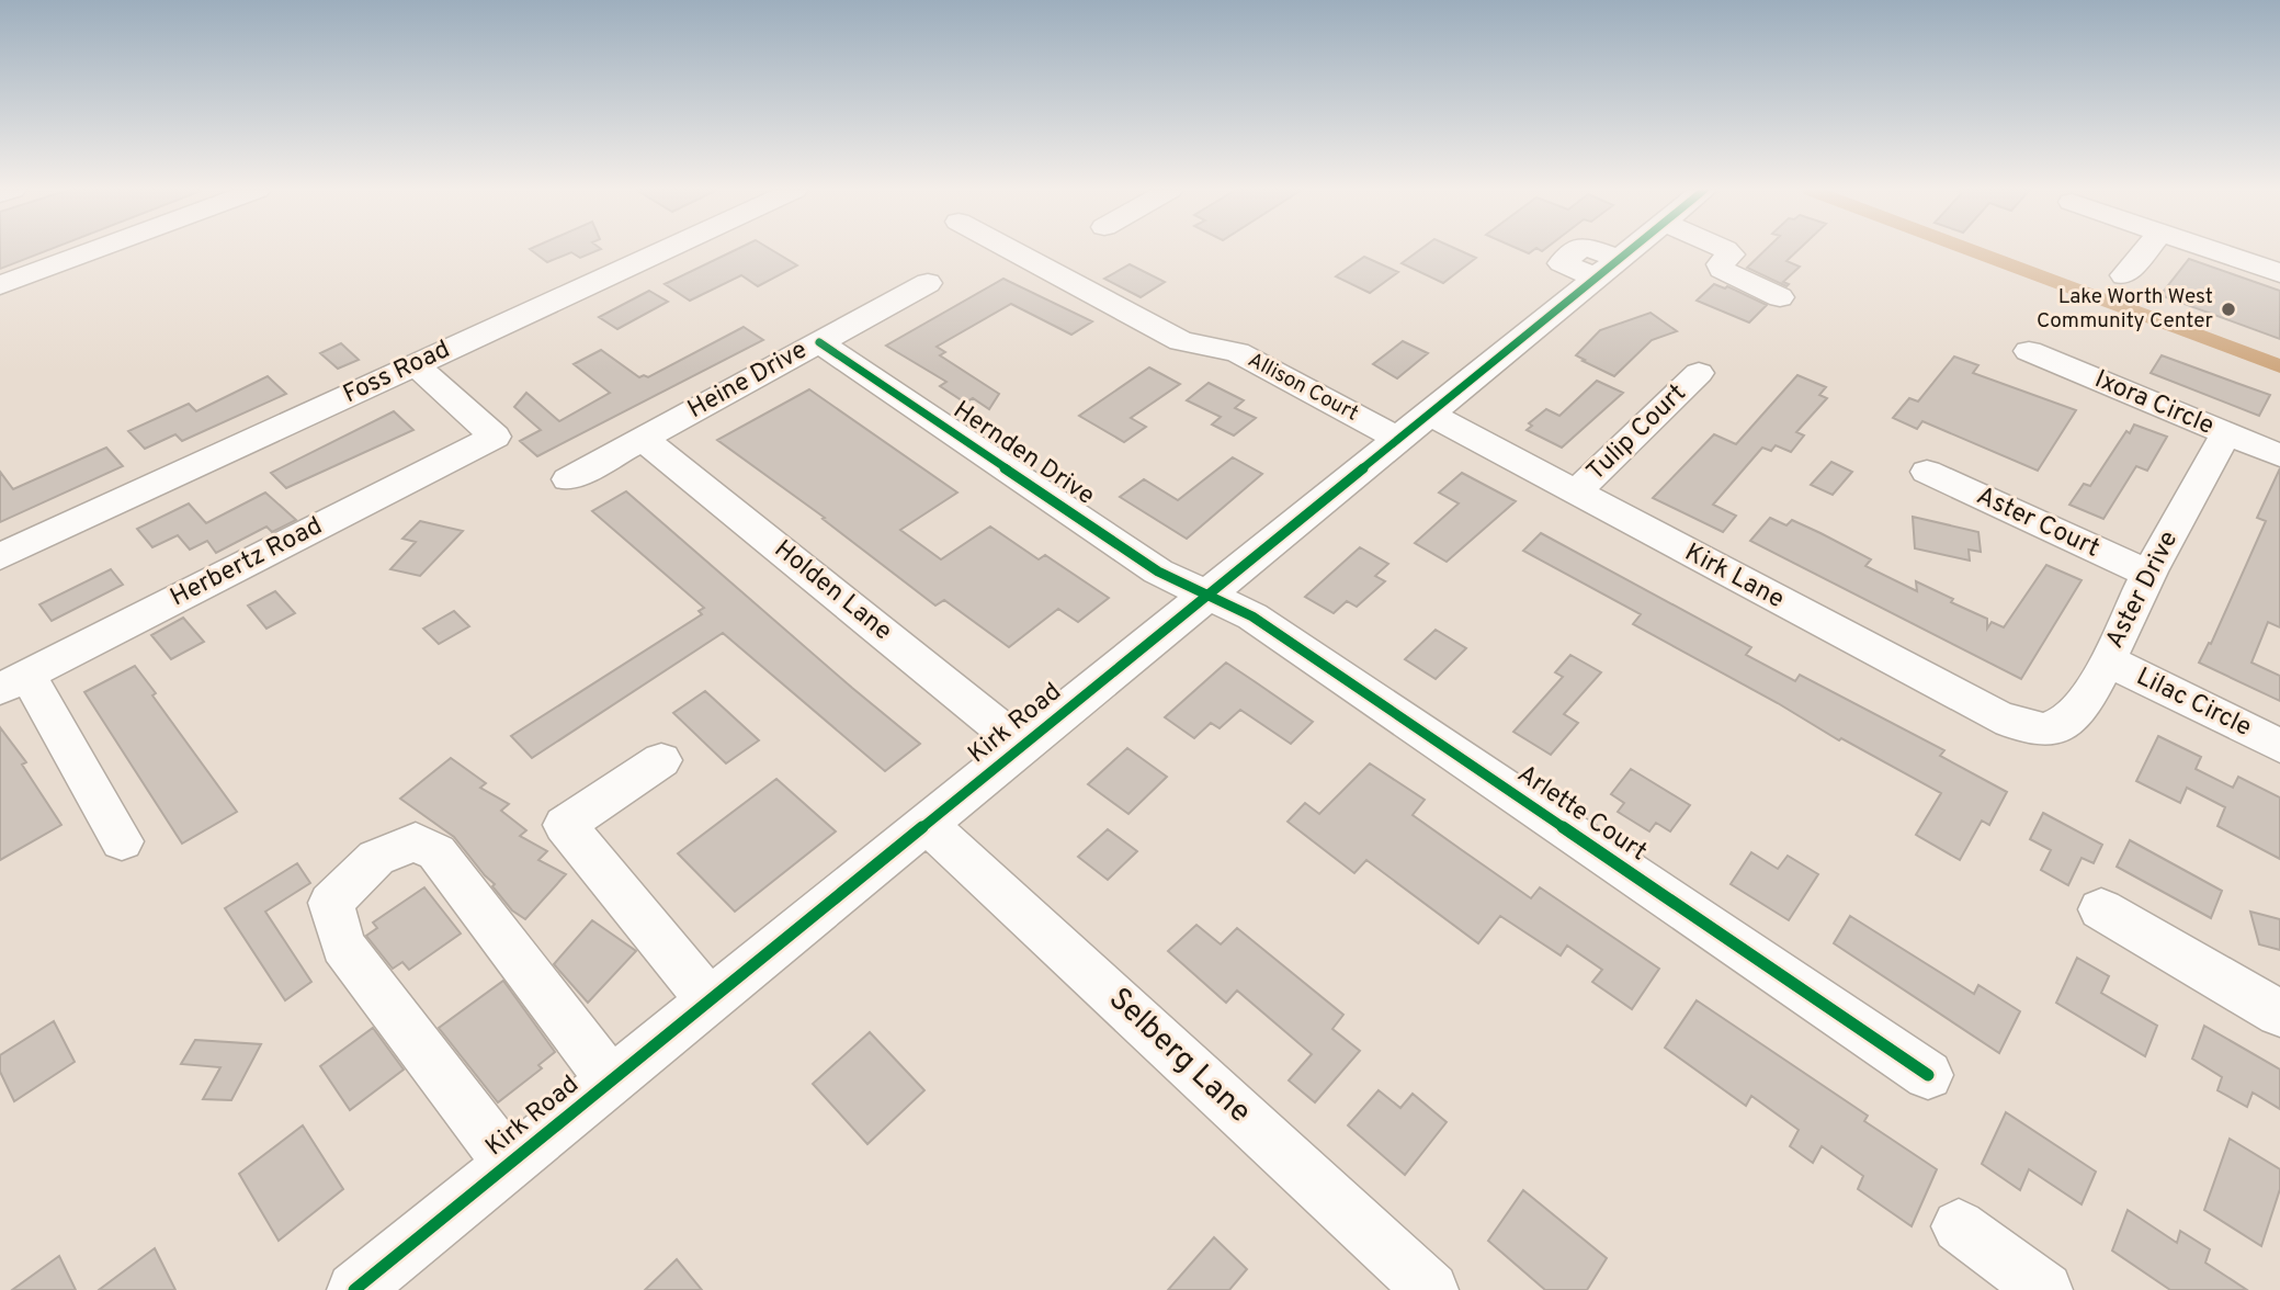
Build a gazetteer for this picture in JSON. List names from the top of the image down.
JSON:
{
  "streets": {
    "street": [
      "Foss Road",
      "Heine Drive",
      "Allison Court",
      "Ixora Circle",
      "Tulip Court",
      "Hernden Drive",
      "Aster Court",
      "Herbertz Road",
      "Kirk Lane",
      "Aster Drive",
      "Holden Lane",
      "Lilac Circle",
      "Kirk Road",
      "Arlette Court",
      "Selberg Lane"
    ]
  },
  "crossings": [
    ["Foss Road", "Herbertz Road"],
    ["Heine Drive", "Hernden Drive"],
    ["Heine Drive", "Holden Lane"],
    ["Allison Court", "Kirk Lane"],
    ["Allison Court", "Kirk Road"],
    ["Ixora Circle", "Aster Drive"],
    ["Tulip Court", "Kirk Lane"],
    ["Hernden Drive", "Kirk Road"],
    ["Hernden Drive", "Arlette Court"],
    ["Aster Court", "Aster Drive"],
    ["Kirk Lane", "Aster Drive"],
    ["Kirk Lane", "Kirk Road"],
    ["Aster Drive", "Lilac Circle"],
    ["Holden Lane", "Kirk Road"],
    ["Kirk Road", "Arlette Court"],
    ["Kirk Road", "Selberg Lane"]
  ],
  "places": ["Lake Worth West Community Center"]
}
